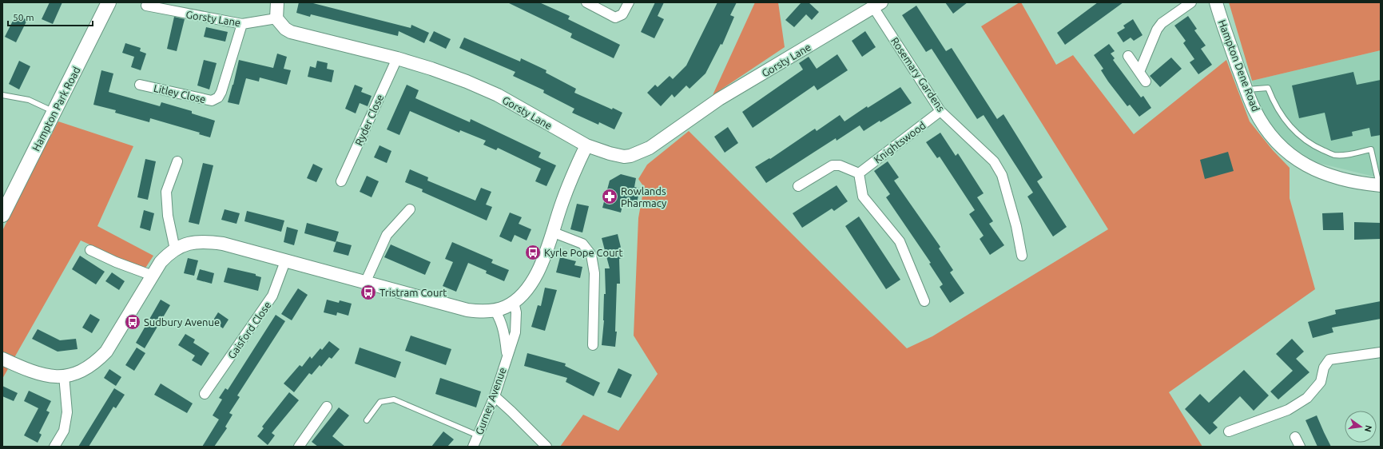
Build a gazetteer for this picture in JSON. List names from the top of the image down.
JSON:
{
  "streets": {
    "main road": ["Hampton Park Road"],
    "street": [
      "Gorsty Lane",
      "Hampton Dene Road",
      "Rosemary Gardens",
      "Litley Close",
      "Ryder Close",
      "Knightswood",
      "Gaisford Close",
      "Gurney Avenue"
    ]
  },
  "crossings": [
    ["Gorsty Lane", "Rosemary Gardens"],
    ["Gorsty Lane", "Litley Close"],
    ["Gorsty Lane", "Ryder Close"],
    ["Rosemary Gardens", "Knightswood"]
  ],
  "places": {
    "pharmacy": ["Rowlands Pharmacy"],
    "bus stop": ["Kyrle Pope Court", "Tristram Court", "Sudbury Avenue"]
  },
  "scale_bar": "50 m",
  "north": "right"
}
